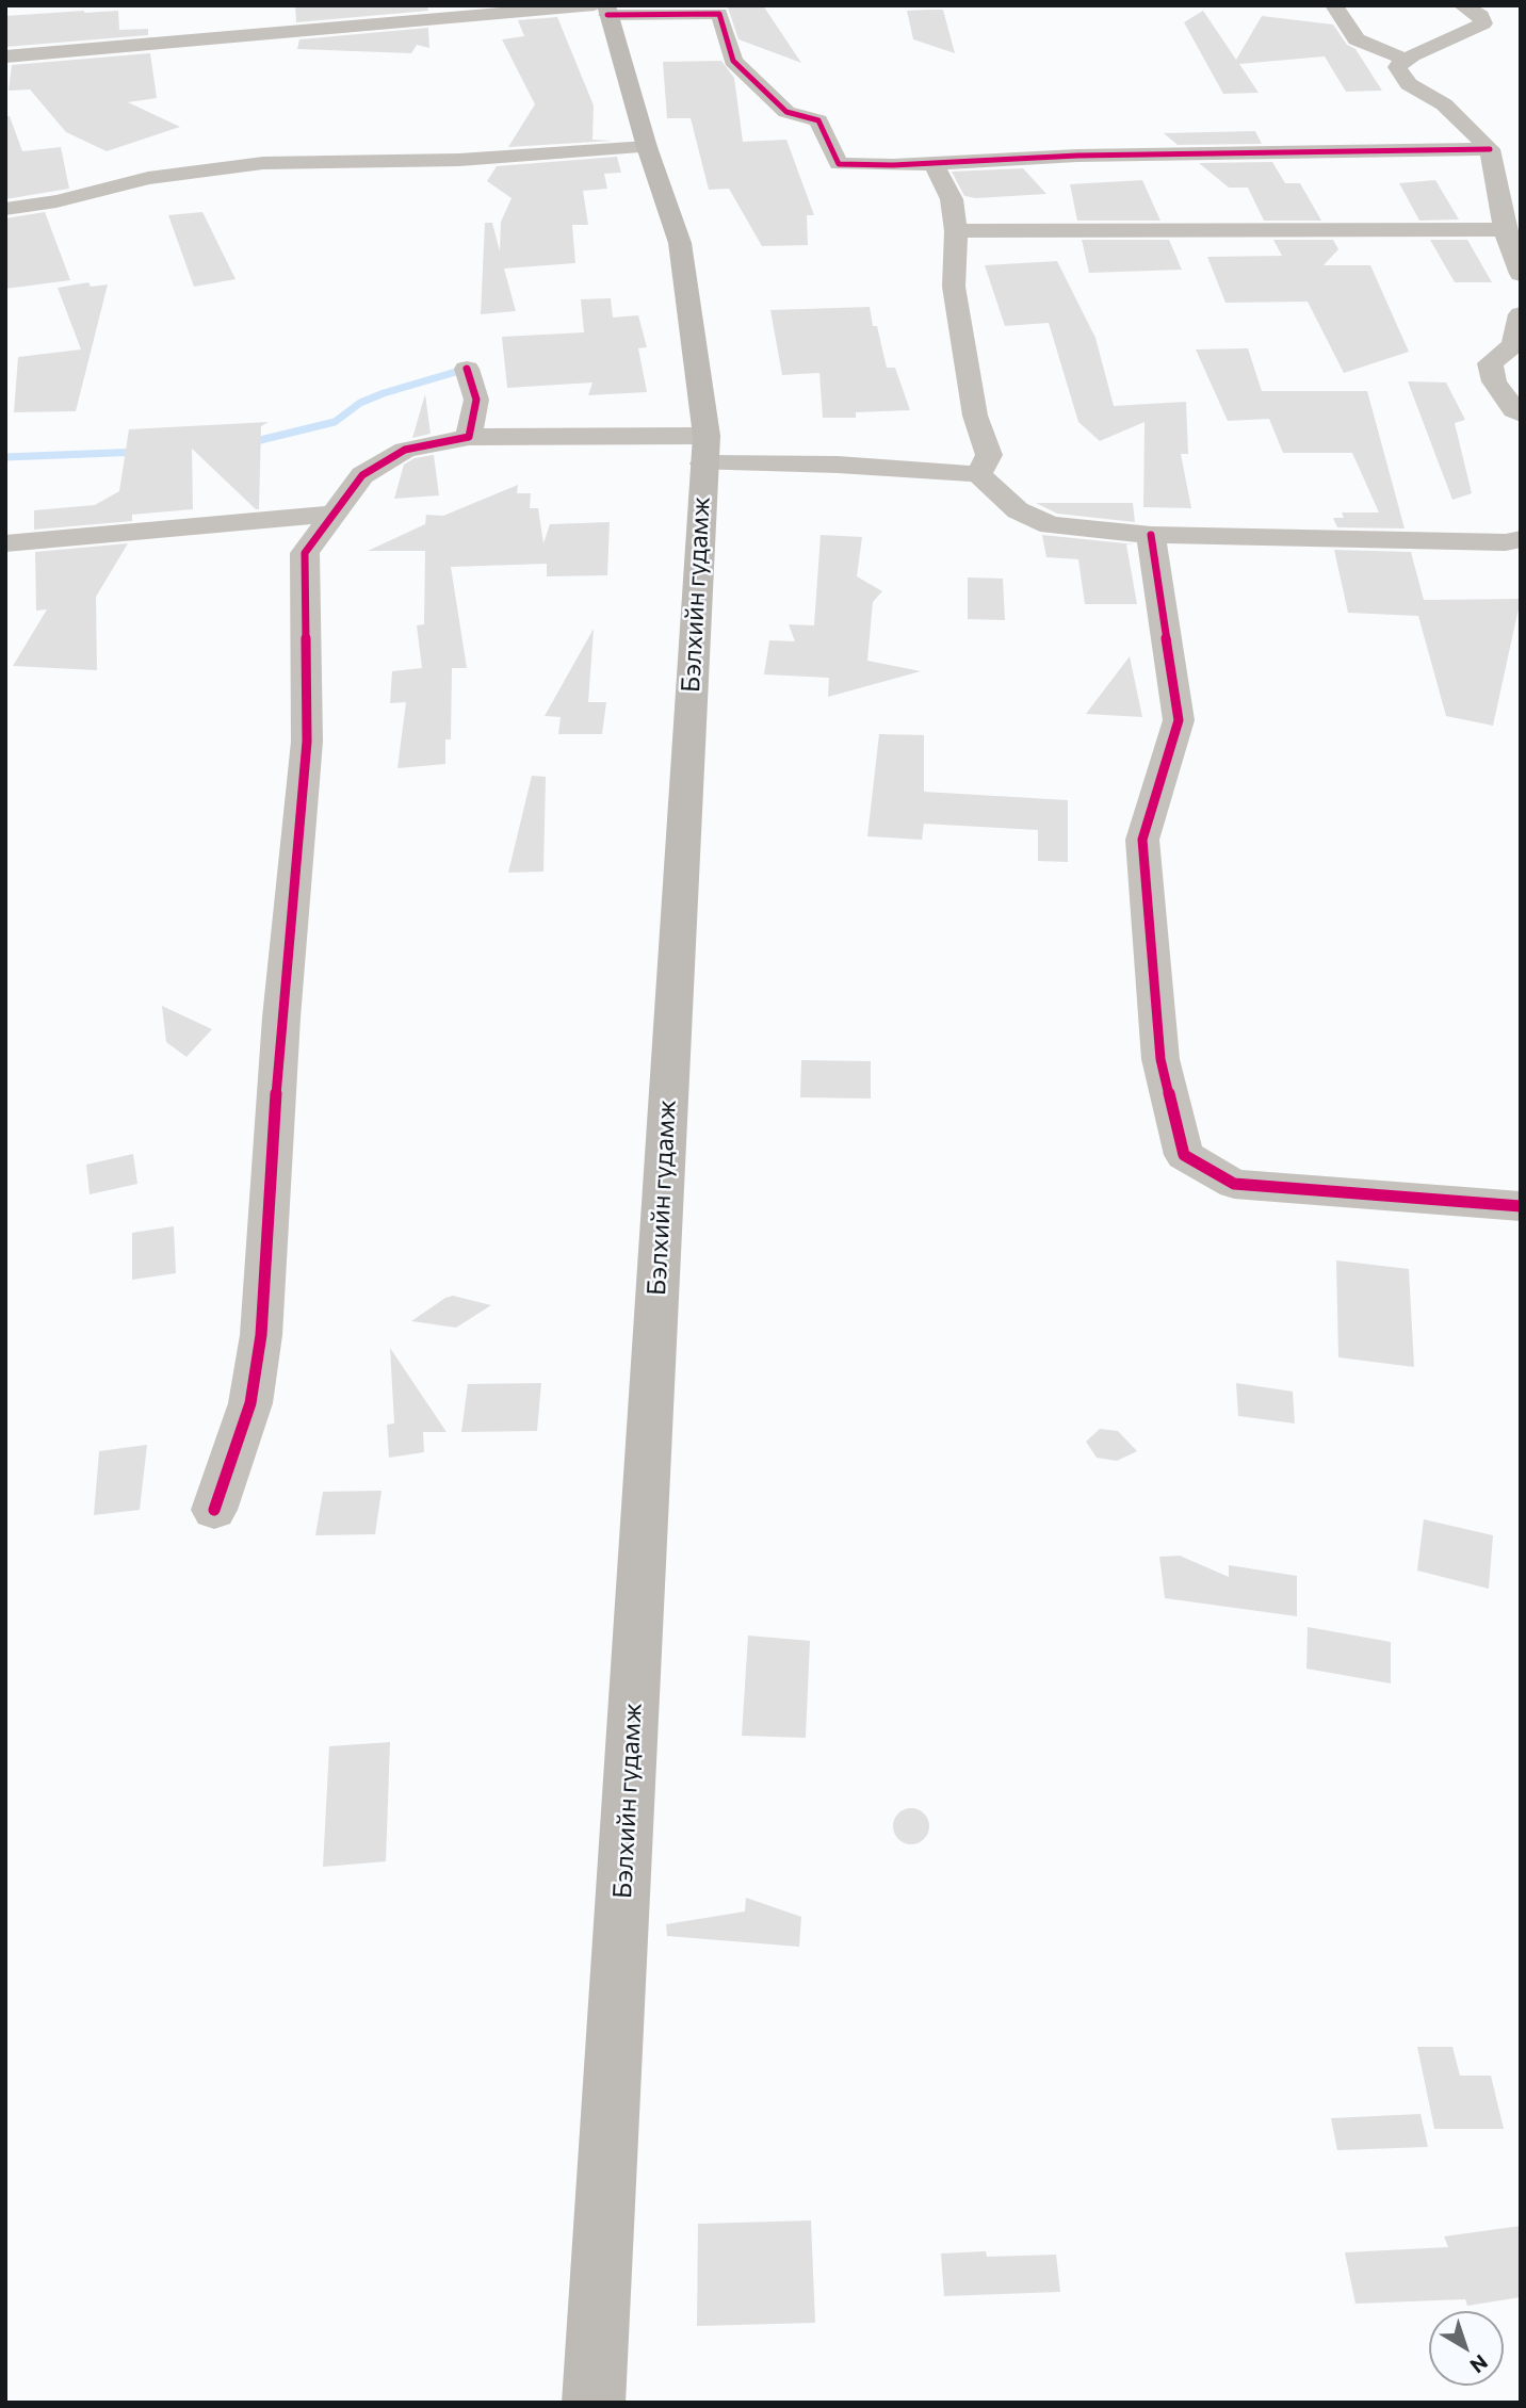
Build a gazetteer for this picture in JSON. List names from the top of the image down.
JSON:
{
  "streets": {
    "main road": ["Бэлхийн гудамж"]
  },
  "north": "bottom right"
}
